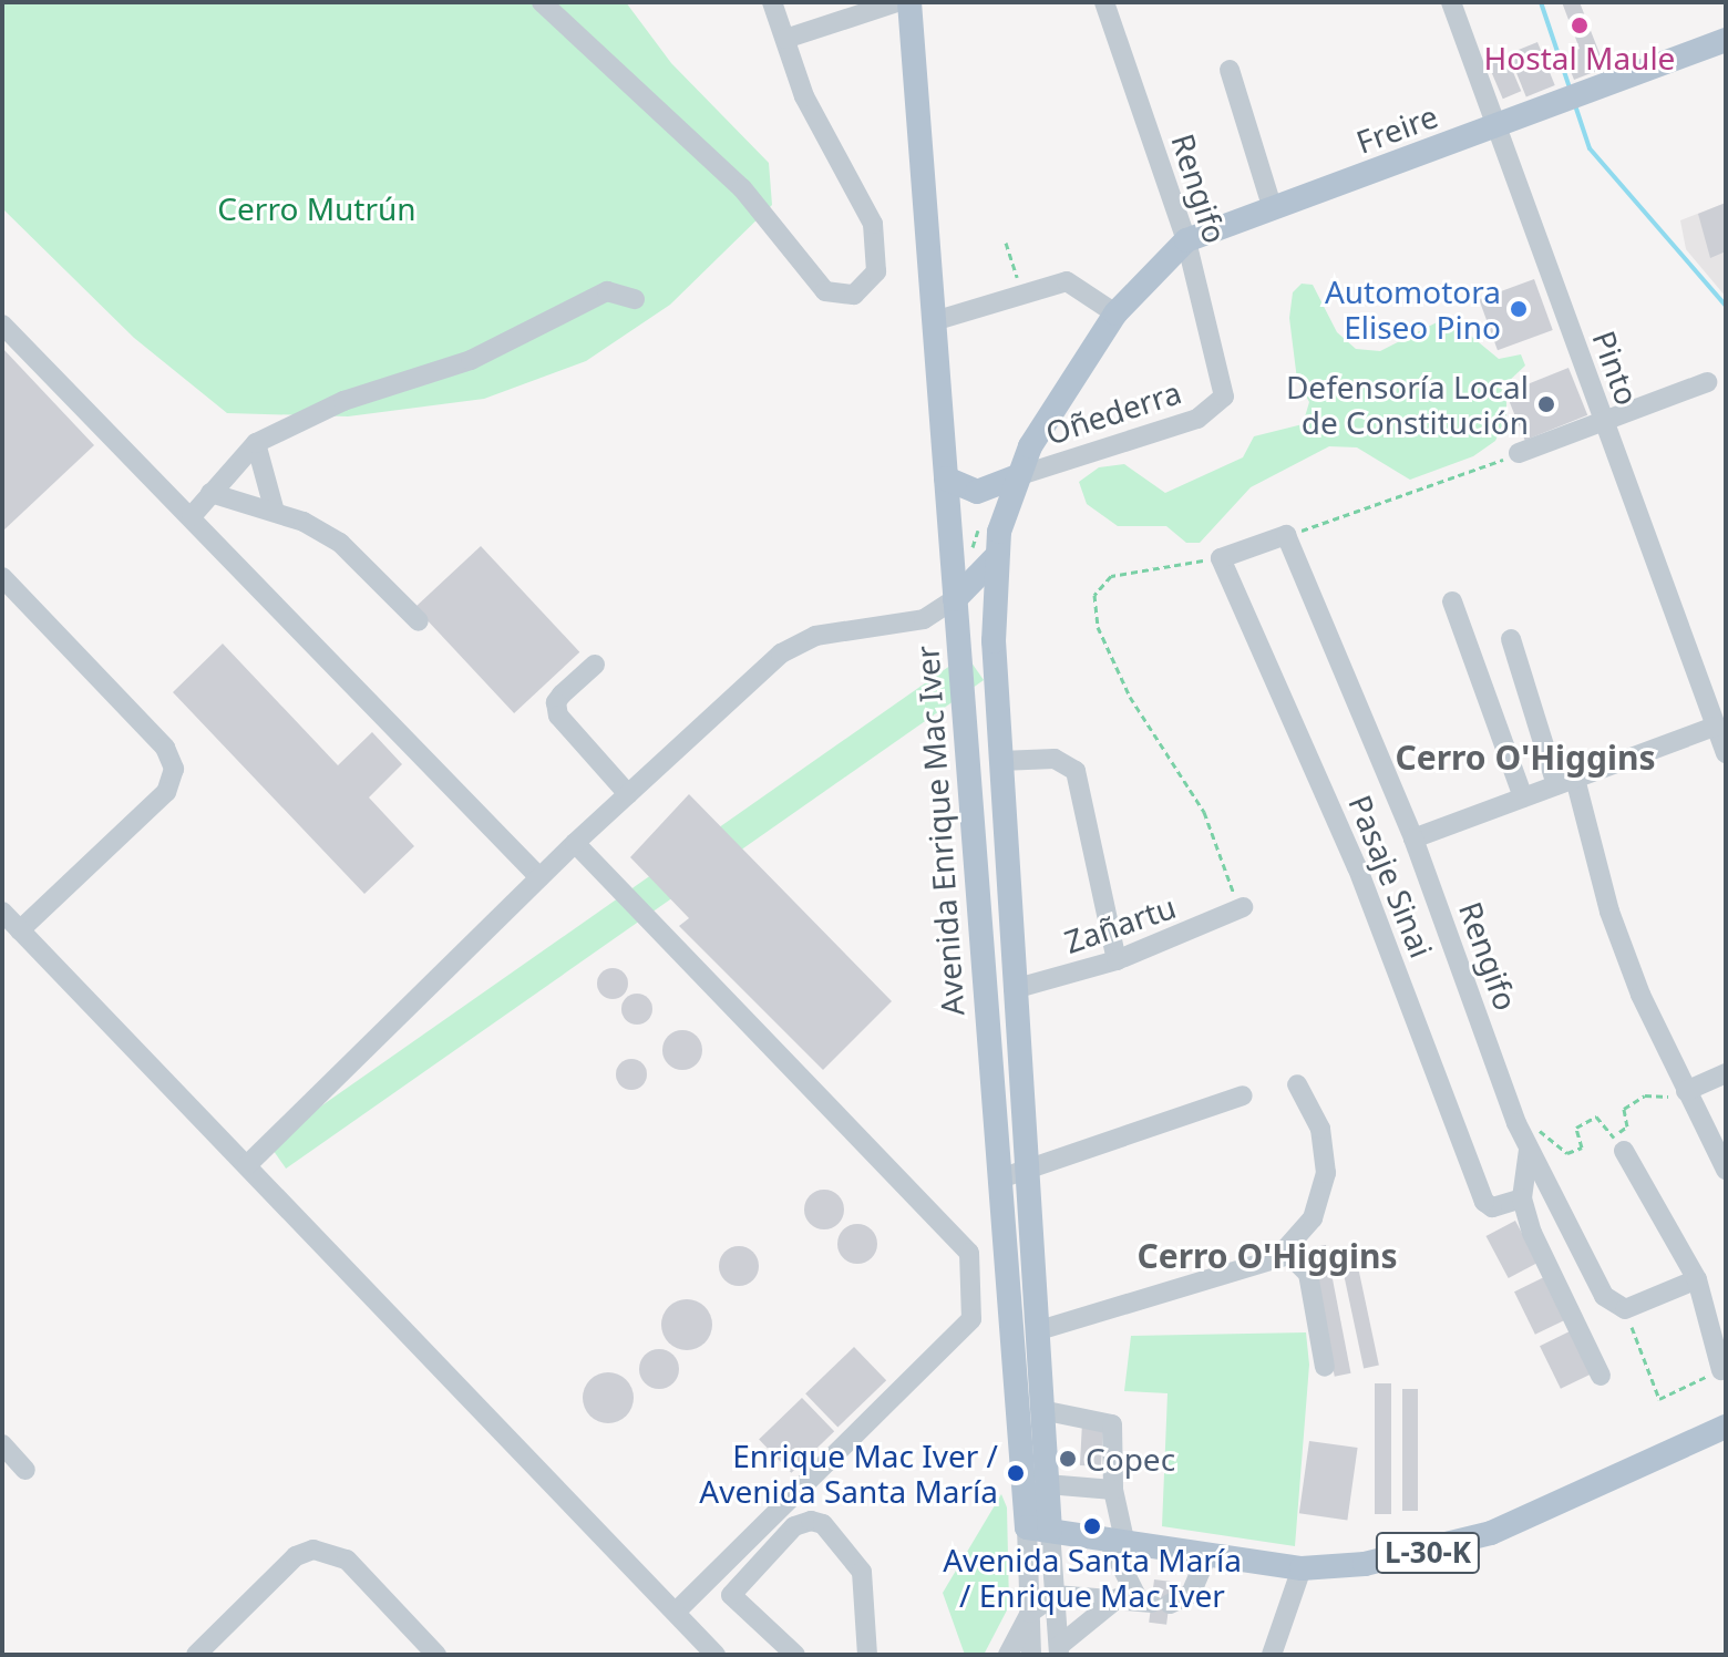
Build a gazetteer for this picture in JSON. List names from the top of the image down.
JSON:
{
  "streets": {
    "main road": ["Freire", "Avenida Enrique Mac Iver", "L-30-K"],
    "street": [
      "Rengifo",
      "Pinto",
      "Oñederra",
      "Pasaje Sinai",
      "Zañartu"
    ]
  },
  "crossings": [
    ["Freire", "Rengifo"],
    ["Freire", "Pinto"],
    ["Freire", "Oñederra"],
    ["Freire", "Avenida Enrique Mac Iver"],
    ["Rengifo", "Oñederra"],
    ["Oñederra", "Avenida Enrique Mac Iver"],
    ["Avenida Enrique Mac Iver", "Zañartu"],
    ["Avenida Enrique Mac Iver", "L-30-K"]
  ],
  "districts": ["Cerro O'Higgins", "Cerro O'Higgins"],
  "parks": ["Cerro Mutrún"],
  "places": [
    "Hostal Maule",
    "Automotora Eliseo Pino",
    "Defensoría Local de Constitución",
    "Copec",
    "Enrique Mac Iver / Avenida Santa María",
    "Avenida Santa María / Enrique Mac Iver"
  ]
}
